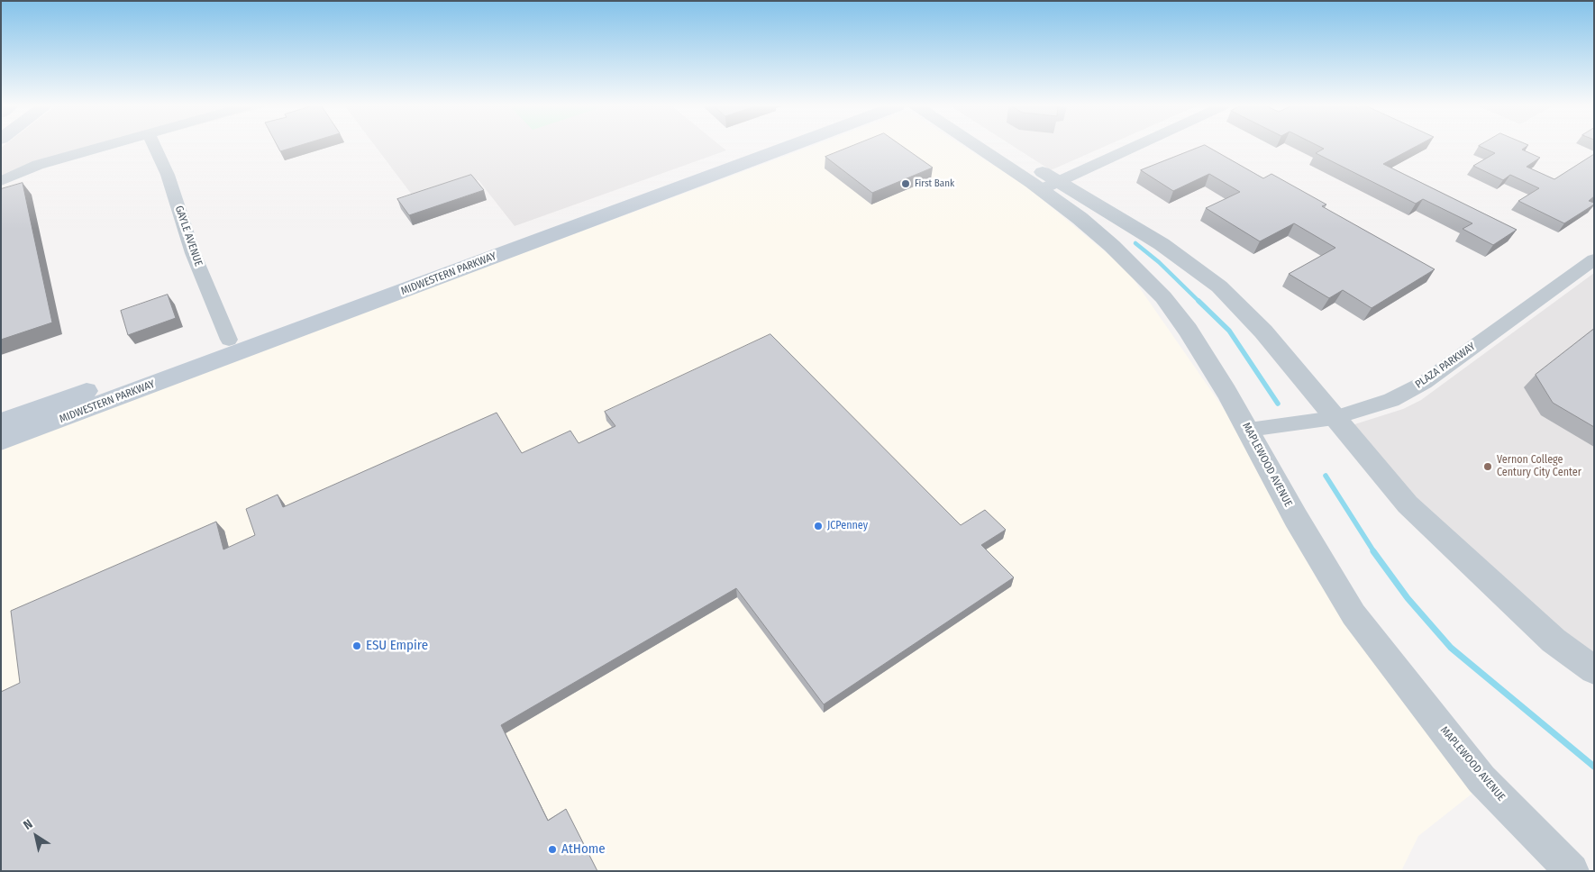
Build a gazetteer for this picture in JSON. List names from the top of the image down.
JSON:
{
  "streets": {
    "main road": ["MIDWESTERN PARKWAY"],
    "street": ["GAYLE AVENUE", "PLAZA PARKWAY", "MAPLEWOOD AVENUE"]
  },
  "crossings": [
    ["GAYLE AVENUE", "MIDWESTERN PARKWAY"],
    ["PLAZA PARKWAY", "MAPLEWOOD AVENUE"]
  ],
  "places": [
    "First Bank",
    "Vernon College Century City Center",
    "JCPenney",
    "ESU Empire",
    "AtHome"
  ],
  "north": "top left"
}
